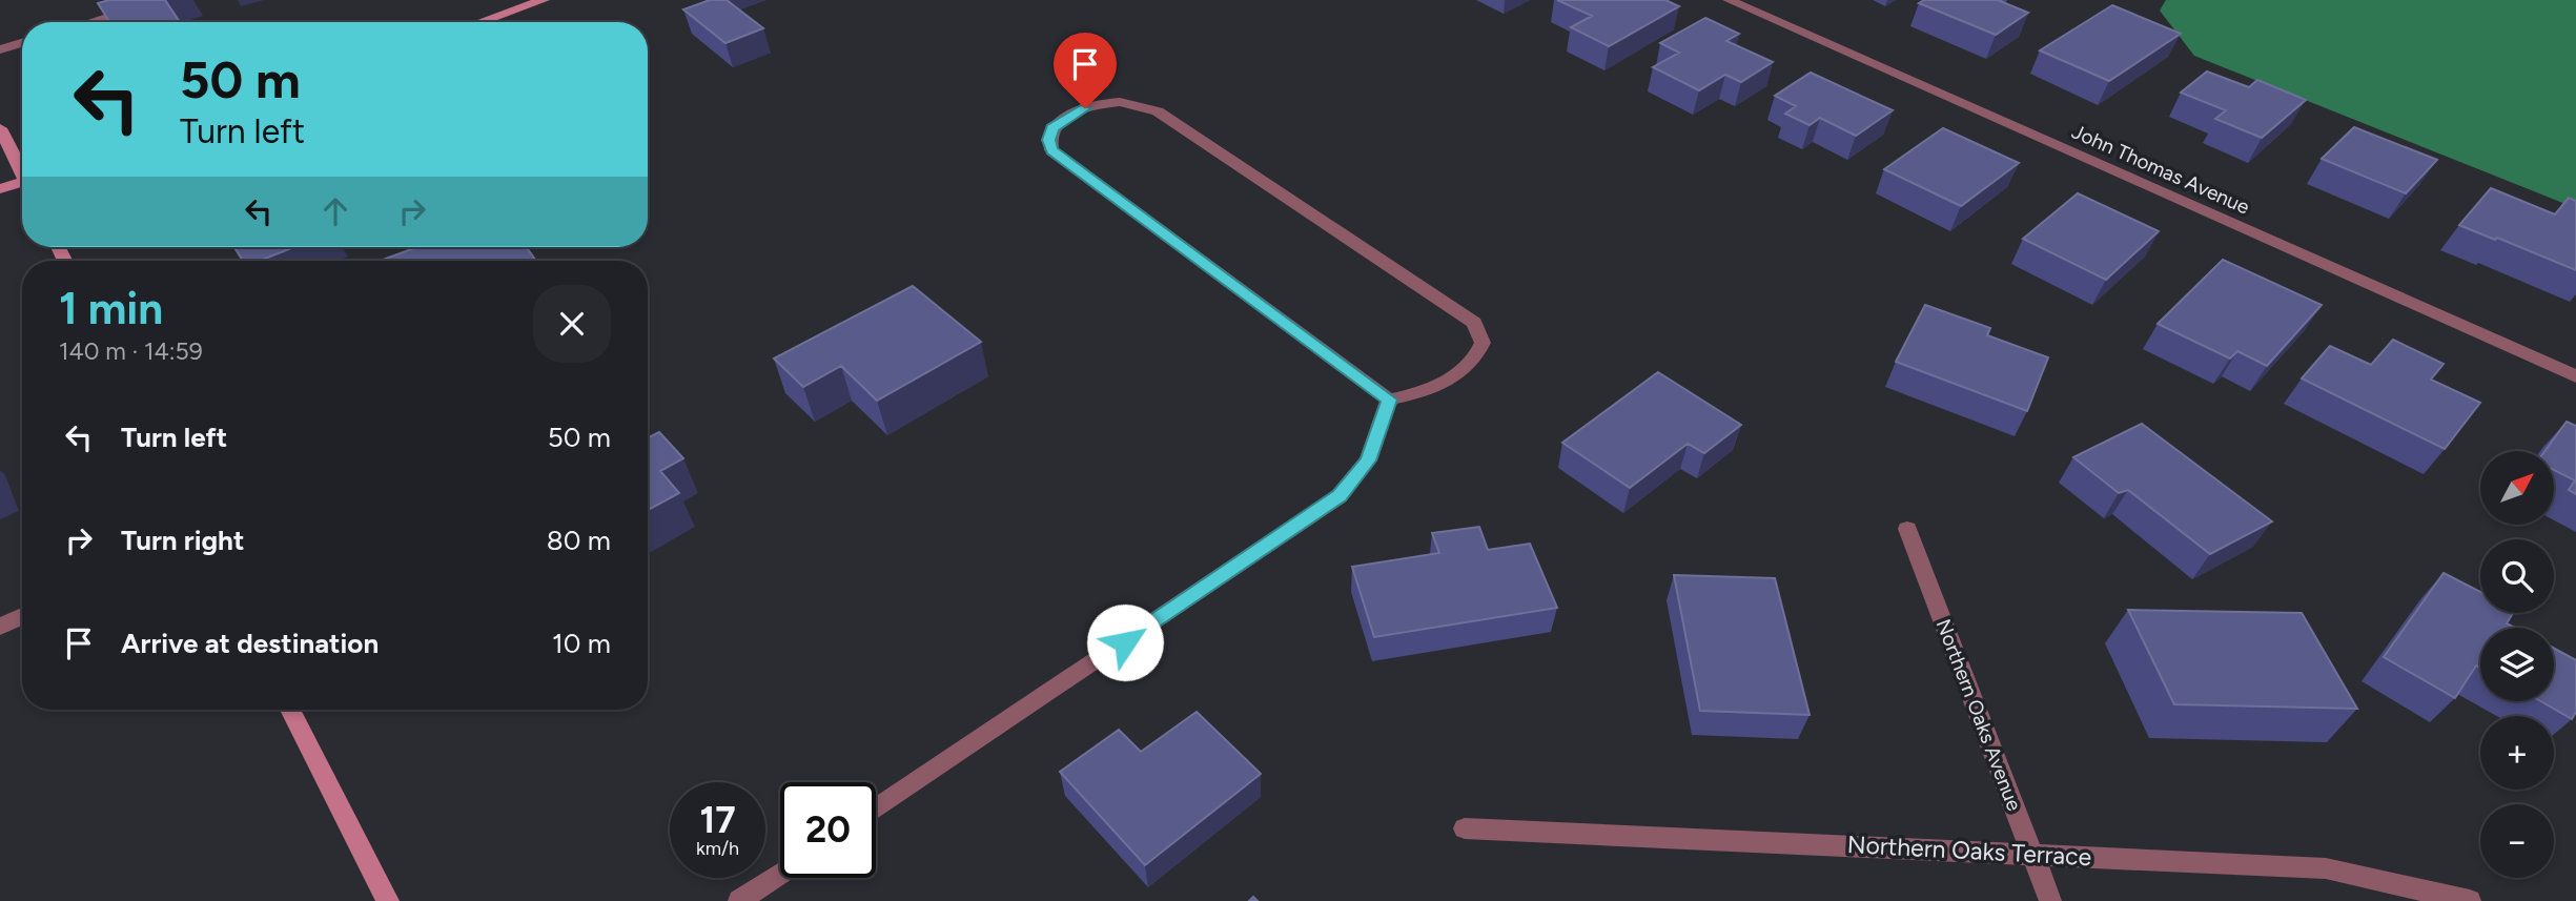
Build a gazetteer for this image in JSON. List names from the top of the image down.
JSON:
{
  "streets": {
    "street": ["John Thomas Avenue", "Northern Oaks Avenue", "Northern Oaks Terrace"]
  },
  "crossings": [
    ["Northern Oaks Avenue", "Northern Oaks Terrace"]
  ],
  "north": "top right",
  "page": {
    "turn": ["50 m", "Turn left"],
    "heading": ["1 min", "140 m · 14:59"],
    "list": [
      {
        "name": "Turn left",
        "value": "50 m"
      },
      {
        "name": "Turn right",
        "value": "80 m"
      },
      {
        "name": "Arrive at destination",
        "value": "10 m"
      }
    ],
    "map_buttons": ["+", "−"],
    "speed": "17 km/h",
    "limit": "20"
  }
}
